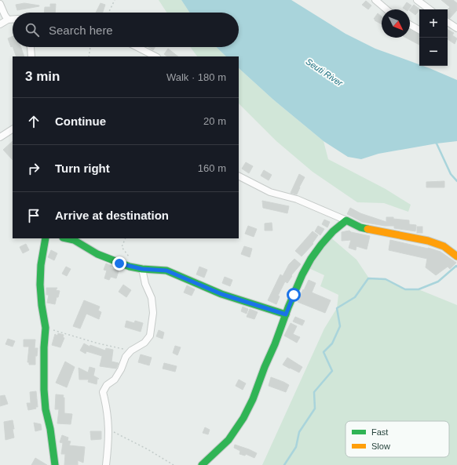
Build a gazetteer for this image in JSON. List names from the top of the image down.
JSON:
{
  "water": ["Seuti River"],
  "legend": ["Fast", "Slow"],
  "north": "bottom right",
  "page": {
    "map_buttons": ["+", "−"],
    "search": "Search here",
    "heading": ["3 min", "Walk · 180 m"],
    "list": [
      ["Continue", "20 m"],
      ["Turn right", "160 m"],
      "Arrive at destination"
    ]
  }
}
